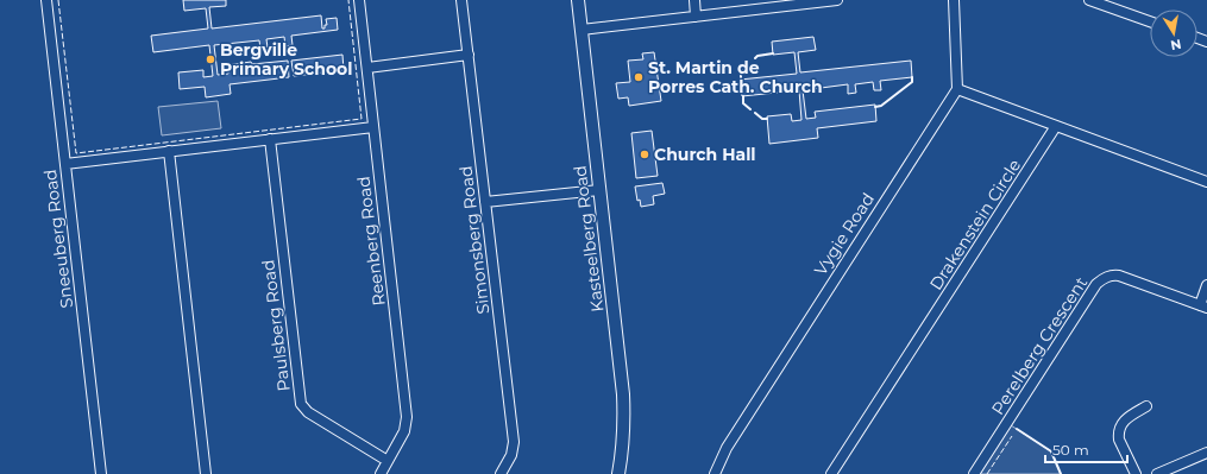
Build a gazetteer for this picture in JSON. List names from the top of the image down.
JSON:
{
  "streets": {
    "street": [
      "Drakenstein Circle",
      "Vygie Road",
      "Sneeuberg Road",
      "Kasteelberg Road",
      "Simonsberg Road",
      "Reenberg Road",
      "Paulsberg Road",
      "Perelberg Crescent"
    ]
  },
  "crossings": [
    ["Reenberg Road", "Paulsberg Road"]
  ],
  "places": ["Bergville Primary School", "St. Martin de Porres Cath. Church", "Church Hall"],
  "scale_bar": "50 m",
  "north": "bottom"
}
